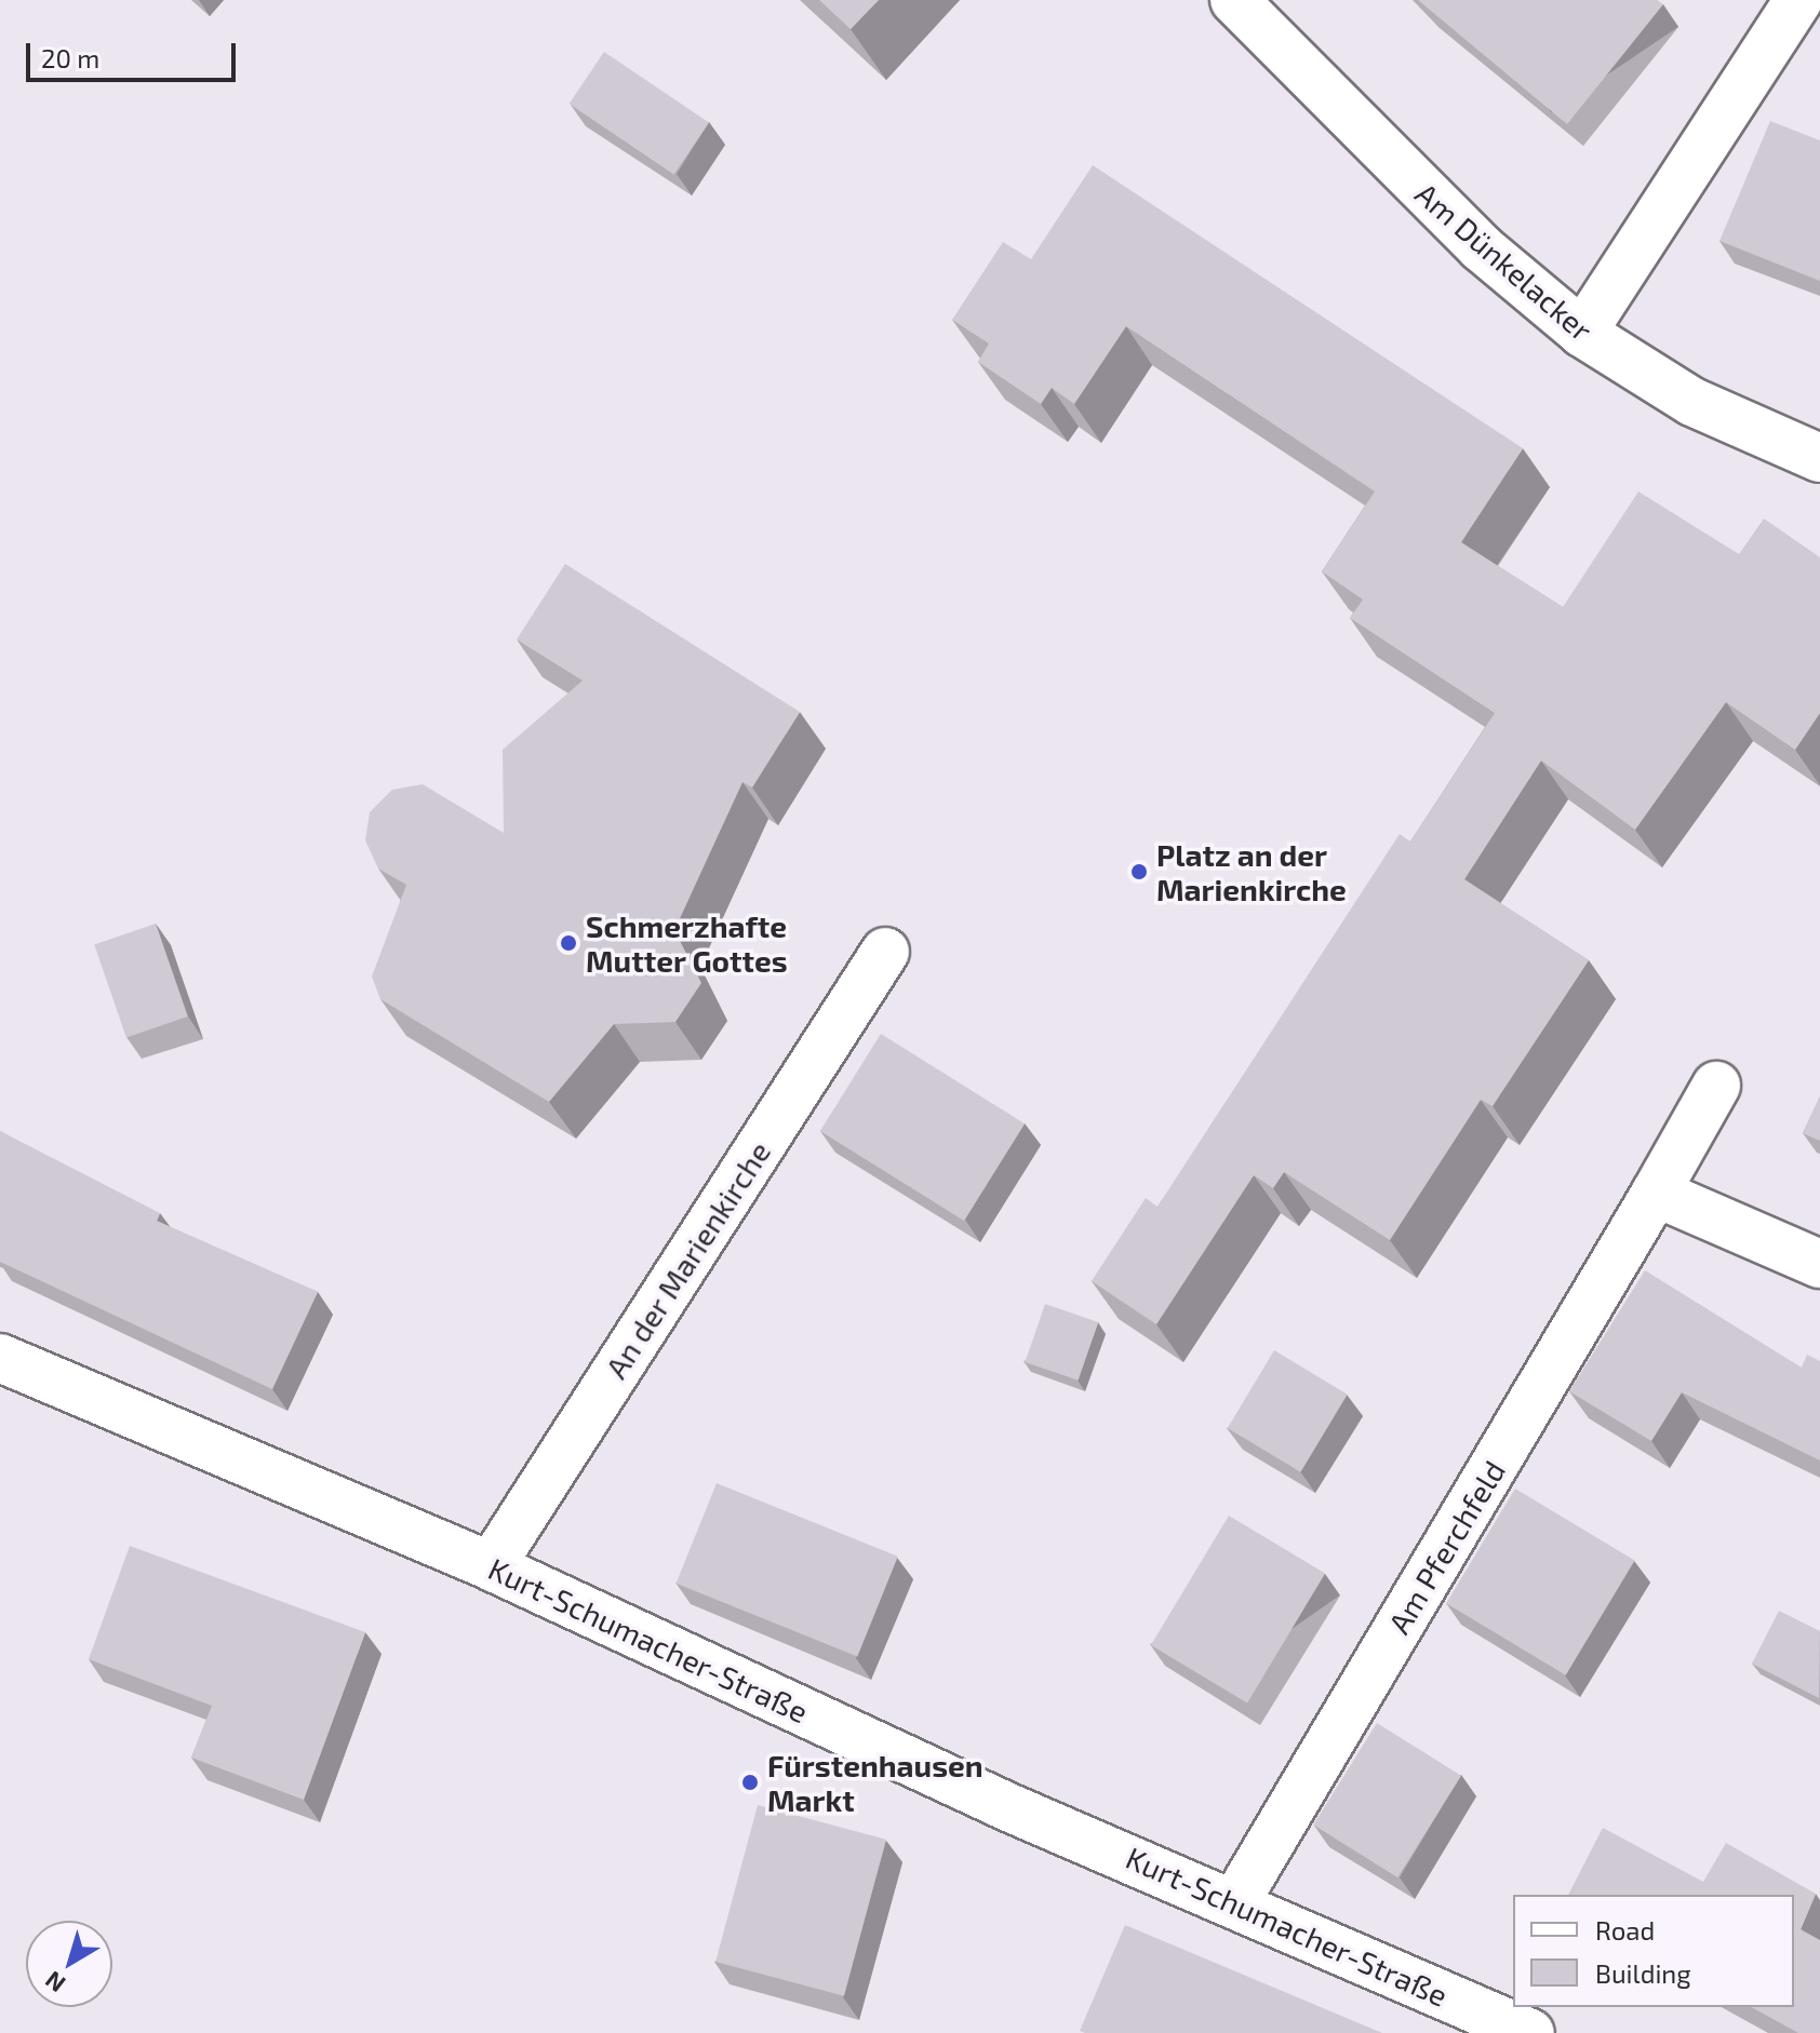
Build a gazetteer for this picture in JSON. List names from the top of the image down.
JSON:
{
  "streets": {
    "street": [
      "Am Dünkelacker",
      "An der Marienkirche",
      "Am Pferchfeld",
      "Kurt-Schumacher-Straße"
    ]
  },
  "crossings": [
    ["An der Marienkirche", "Kurt-Schumacher-Straße"],
    ["Am Pferchfeld", "Kurt-Schumacher-Straße"]
  ],
  "places": ["Platz an der Marienkirche", "Schmerzhafte Mutter Gottes", "Fürstenhausen Markt"],
  "legend": ["Road", "Building"],
  "scale_bar": "20 m",
  "north": "bottom left"
}
